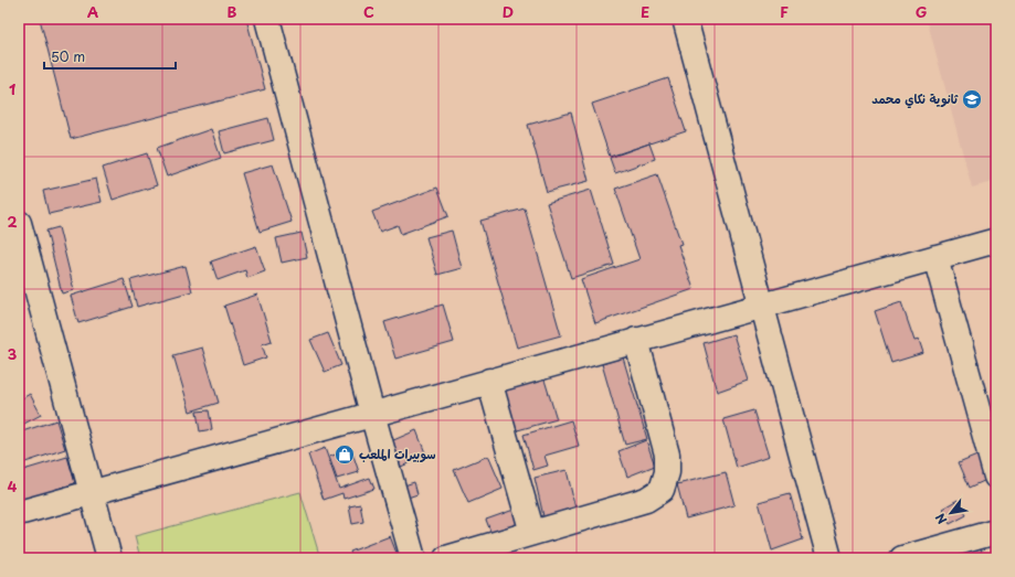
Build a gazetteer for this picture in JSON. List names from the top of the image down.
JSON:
{
  "places": {
    "school or university": ["ثانوية نكاي محمد"],
    "shop": ["سوبيرات الملعب"]
  },
  "scale_bar": "50 m",
  "north": "bottom left",
  "grid": {
    "columns": [
      "A",
      "B",
      "C",
      "D",
      "E",
      "F",
      "G"
    ],
    "rows": [
      "1",
      "2",
      "3",
      "4"
    ]
  }
}
